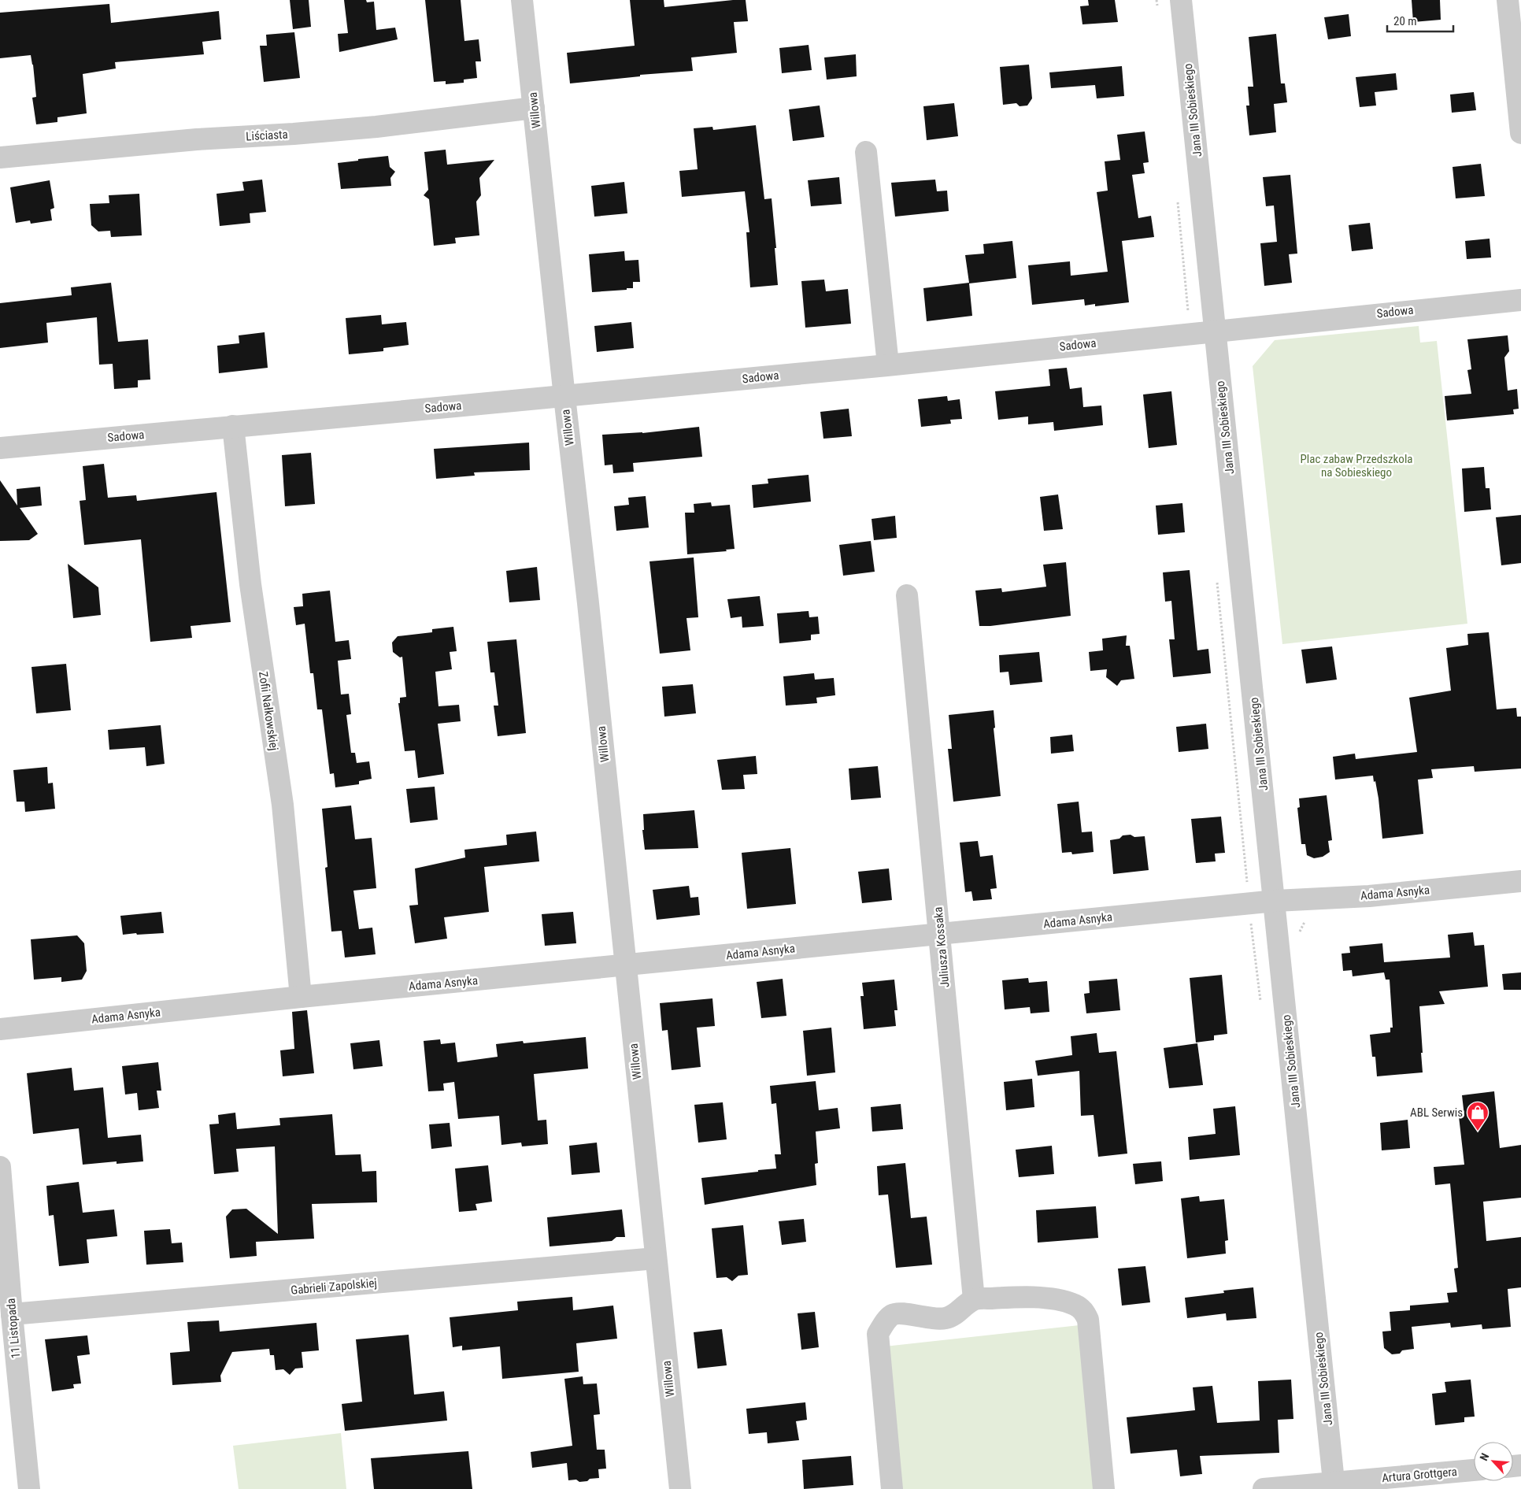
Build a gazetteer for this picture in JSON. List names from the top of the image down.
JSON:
{
  "streets": {
    "street": [
      "Willowa",
      "Jana III Sobieskiego",
      "Liściasta",
      "Sadowa",
      "Zofii Nałkowskiej",
      "Adama Asnyka",
      "Juliusza Kossaka",
      "Gabrieli Zapolskiej",
      "11 Listopada",
      "Artura Grottgera"
    ]
  },
  "crossings": [
    ["Willowa", "Liściasta"],
    ["Willowa", "Sadowa"],
    ["Willowa", "Adama Asnyka"],
    ["Willowa", "Gabrieli Zapolskiej"],
    ["Jana III Sobieskiego", "Sadowa"],
    ["Jana III Sobieskiego", "Adama Asnyka"],
    ["Jana III Sobieskiego", "Artura Grottgera"],
    ["Sadowa", "Zofii Nałkowskiej"],
    ["Zofii Nałkowskiej", "Adama Asnyka"],
    ["Adama Asnyka", "Juliusza Kossaka"],
    ["Gabrieli Zapolskiej", "11 Listopada"]
  ],
  "parks": ["Plac zabaw Przedszkola na Sobieskiego"],
  "places": {
    "shop": ["ABL Serwis"]
  },
  "scale_bar": "20 m",
  "north": "top left"
}
